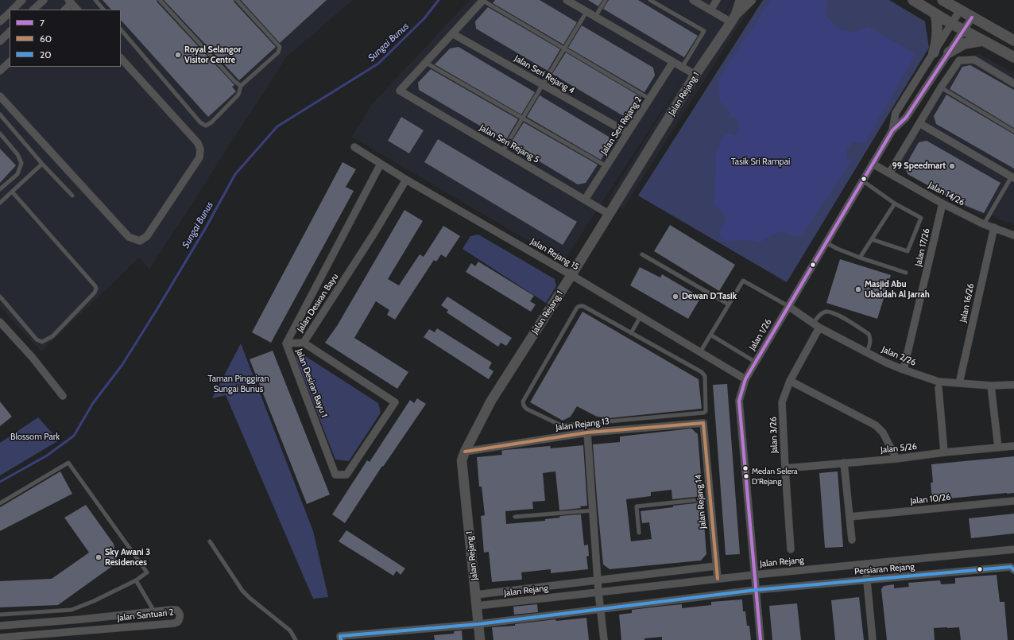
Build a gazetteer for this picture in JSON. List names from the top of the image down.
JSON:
{
  "streets": {
    "street": [
      "Jalan Seri Rejang 4",
      "Jalan Rejang 1",
      "Jalan Seri Rejang 2",
      "Jalan Seri Rejang 5",
      "Jalan 14/26",
      "Jalan 17/26",
      "Jalan Rejang 15",
      "Jalan Desiran Bayu",
      "Jalan 16/26",
      "Jalan 1/26",
      "Jalan 2/26",
      "Jalan Desiran Bayu 1",
      "Jalan Rejang 13",
      "Jalan 3/26",
      "Jalan 5/26",
      "Jalan 10/26",
      "Jalan Rejang 14",
      "Jalan Rejang",
      "Persiaran Rejang",
      "Jalan Santuari 2"
    ]
  },
  "crossings": [
    ["Jalan Seri Rejang 4", "Jalan Seri Rejang 2"],
    ["Jalan Rejang 1", "Jalan Seri Rejang 5"],
    ["Jalan Rejang 1", "Jalan Rejang 15"],
    ["Jalan Rejang 1", "Jalan Rejang 13"],
    ["Jalan Rejang 1", "Jalan Rejang"],
    ["Jalan Rejang 1", "Persiaran Rejang"],
    ["Jalan Seri Rejang 2", "Jalan Seri Rejang 5"],
    ["Jalan 14/26", "Jalan 17/26"],
    ["Jalan 14/26", "Jalan 16/26"],
    ["Jalan 14/26", "Jalan 1/26"],
    ["Jalan 17/26", "Jalan 2/26"],
    ["Jalan Rejang 15", "Jalan Desiran Bayu"],
    ["Jalan Rejang 15", "Jalan 1/26"],
    ["Jalan Rejang 15", "Jalan Desiran Bayu 1"],
    ["Jalan Desiran Bayu", "Jalan Desiran Bayu 1"],
    ["Jalan 16/26", "Jalan 2/26"],
    ["Jalan 1/26", "Jalan 2/26"],
    ["Jalan 1/26", "Jalan Rejang"],
    ["Jalan 1/26", "Persiaran Rejang"],
    ["Jalan 2/26", "Jalan 3/26"],
    ["Jalan Rejang 13", "Jalan Rejang 14"],
    ["Jalan 3/26", "Jalan 5/26"],
    ["Jalan Rejang 14", "Jalan Rejang"]
  ],
  "water": ["Sungai Bunus"],
  "parks": ["Tasik Sri Rampai", "Taman Pinggiran Sungai Bunus", "Blossom Park"],
  "places": [
    "Royal Selangor Visitor Centre",
    "99 Speedmart",
    "Masjid Abu Ubaidah Al Jarrah",
    "Dewan D'Tasik",
    "Medan Selera D'Rejang",
    "Sky Awani 3 Residences"
  ],
  "lines": ["transit line 7", "transit line 60", "transit line 20"],
  "legend": ["7", "60", "20"]
}
